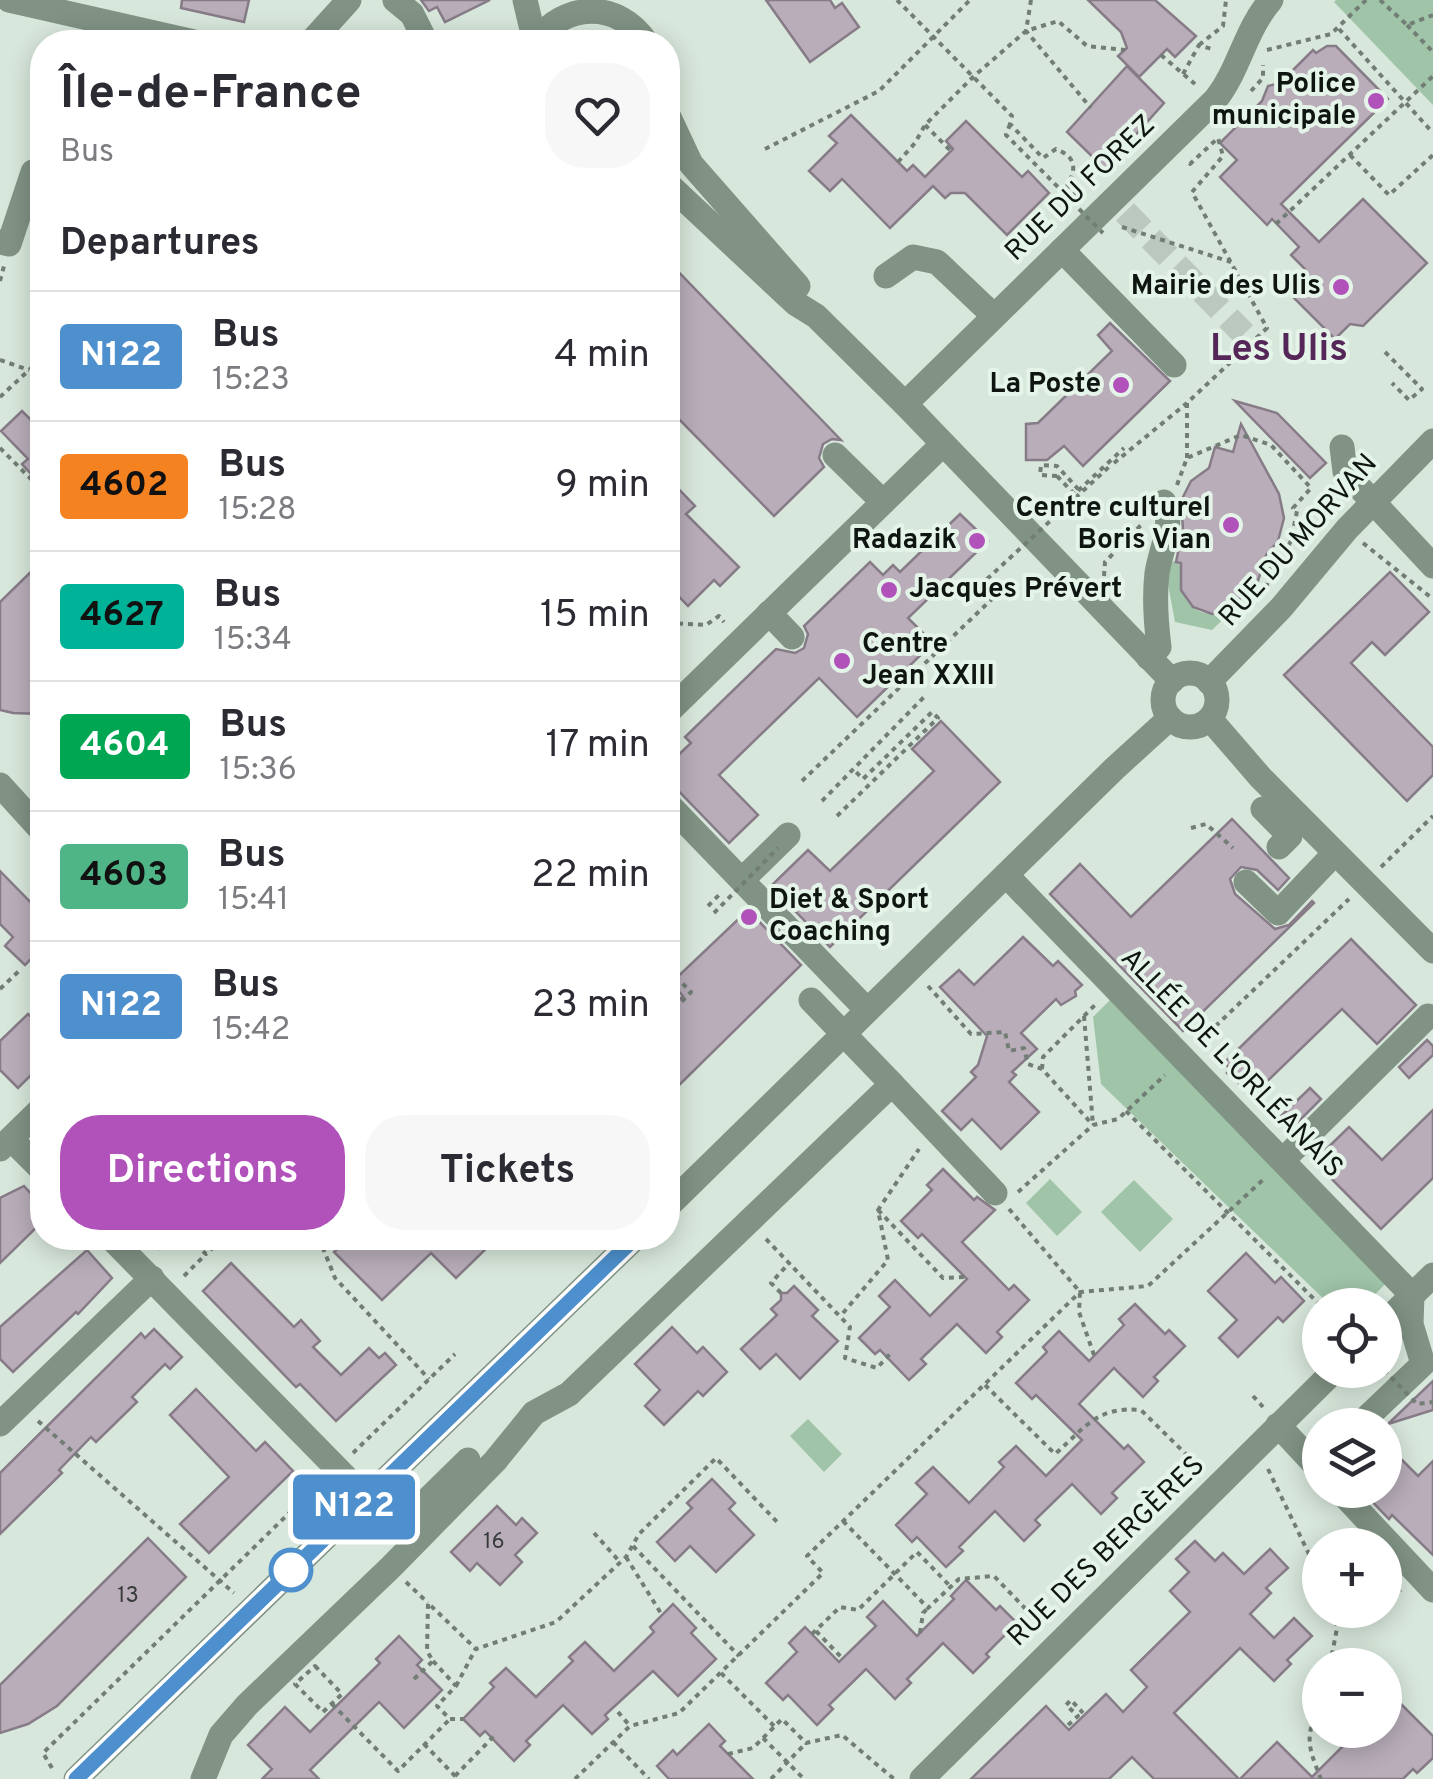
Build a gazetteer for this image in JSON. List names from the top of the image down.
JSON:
{
  "streets": {
    "street": [
      "RUE DU FOREZ",
      "RUE DU MORVAN",
      "ALLÉE DE L'ORLÉANAIS",
      "RUE DES BERGÈRES"
    ]
  },
  "districts": ["Les Ulis"],
  "places": [
    "Police municipale",
    "Mairie des Ulis",
    "La Poste",
    "Centre culturel Boris Vian",
    "Radazik",
    "Jacques Prévert",
    "Centre Jean XXIII",
    "Diet & Sport Coaching"
  ],
  "lines": ["bus line N122"],
  "house_numbers": ["16", "13"],
  "page": {
    "on_map": "N122",
    "heading": [
      ["Île-de-France", "Bus"],
      "Departures"
    ],
    "list": [
      {
        "mark": "N122",
        "name": "Bus",
        "note": "15:23",
        "value": "4 min"
      },
      {
        "mark": "4602",
        "name": "Bus",
        "note": "15:28",
        "value": "9 min"
      },
      {
        "mark": "4627",
        "name": "Bus",
        "note": "15:34",
        "value": "15 min"
      },
      {
        "mark": "4604",
        "name": "Bus",
        "note": "15:36",
        "value": "17 min"
      },
      {
        "mark": "4603",
        "name": "Bus",
        "note": "15:41",
        "value": "22 min"
      },
      {
        "mark": "N122",
        "name": "Bus",
        "note": "15:42",
        "value": "23 min"
      }
    ],
    "buttons": ["Directions", "Tickets"],
    "map_buttons": ["+", "−"]
  }
}
